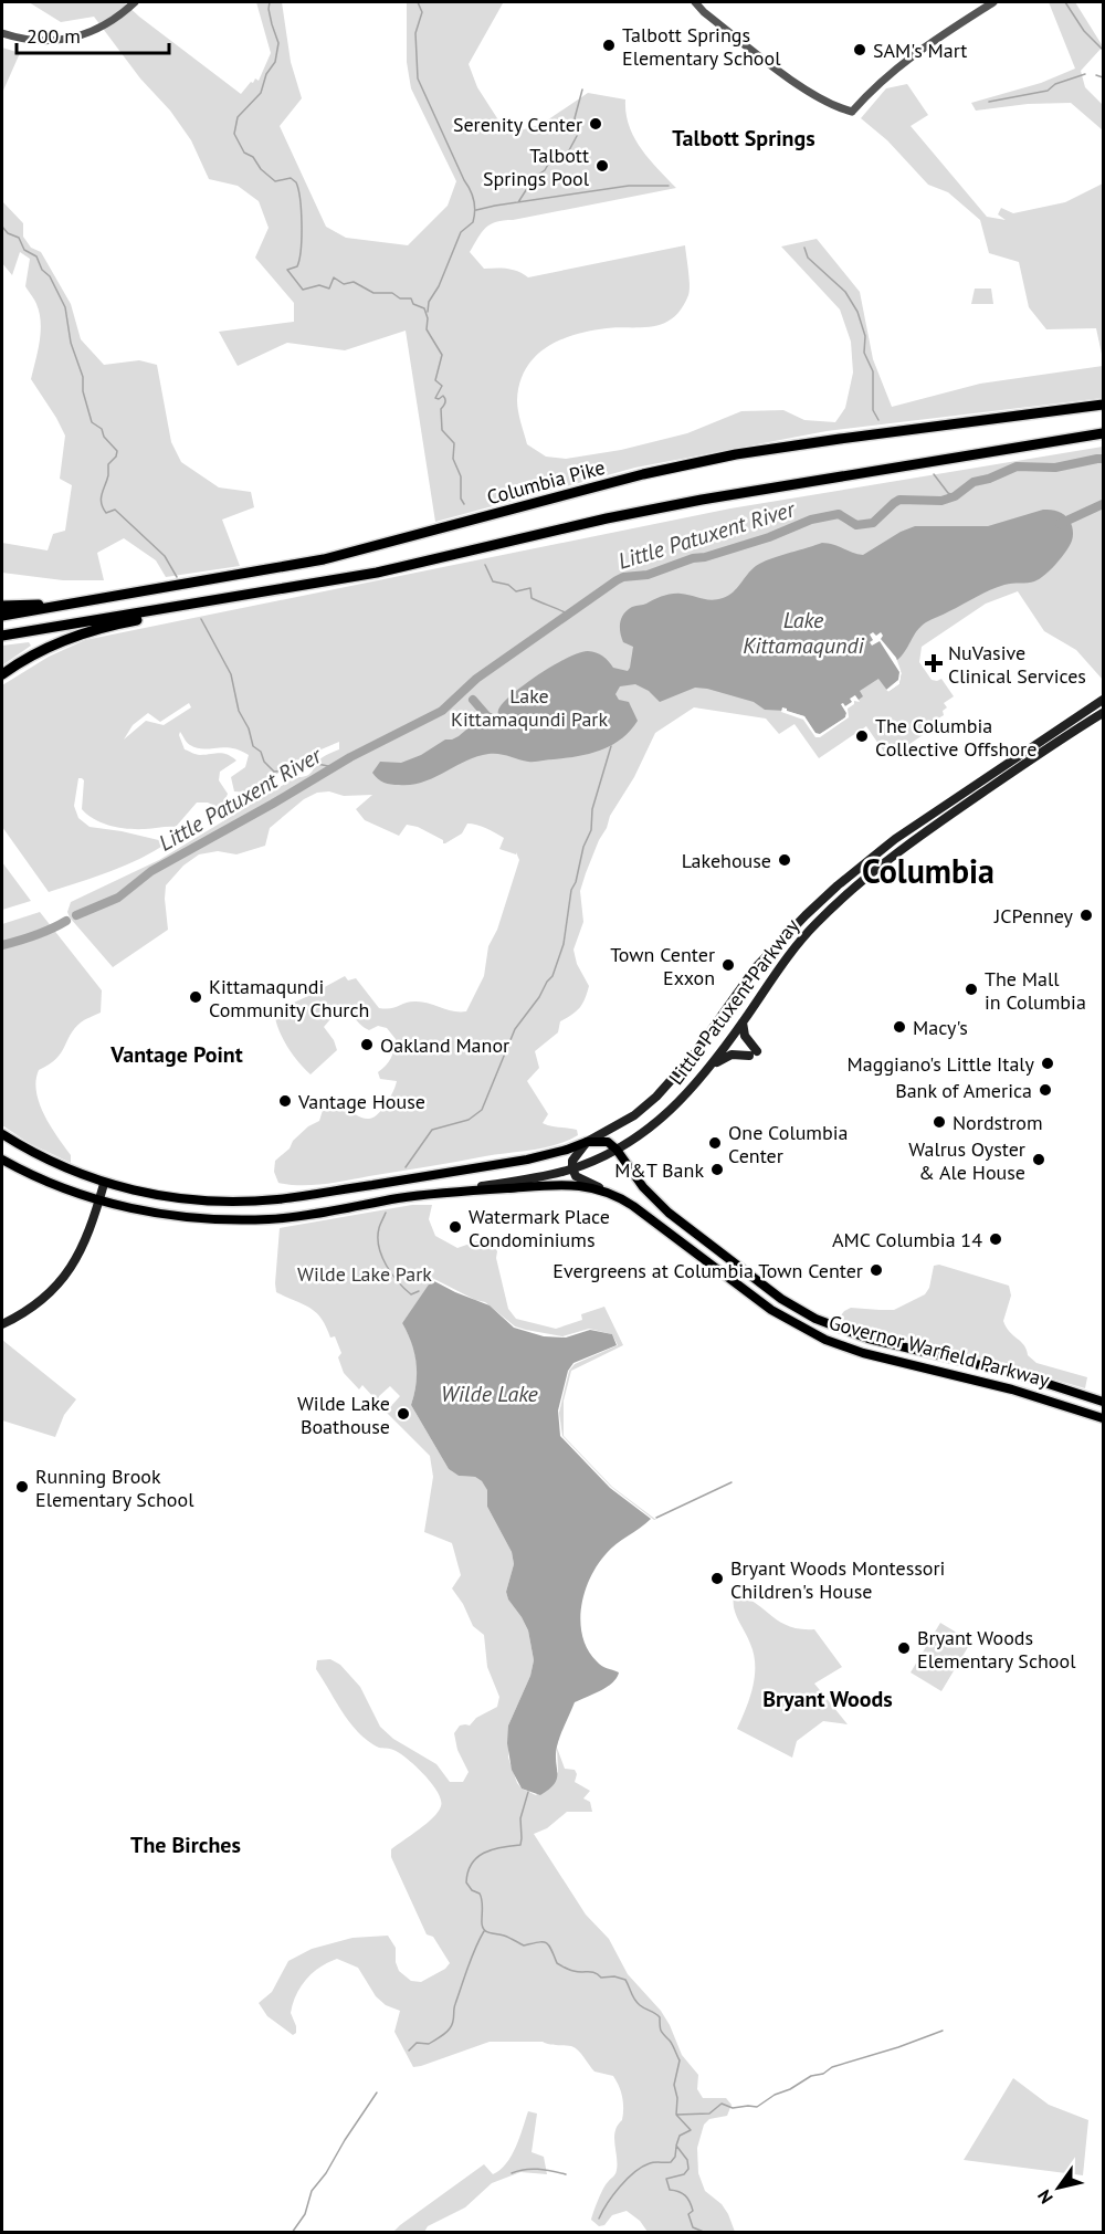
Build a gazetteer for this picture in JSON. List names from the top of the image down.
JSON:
{
  "streets": {
    "highway": ["Columbia Pike"],
    "main road": ["Little Patuxent Parkway", "Governor Warfield Parkway"]
  },
  "crossings": [
    ["Little Patuxent Parkway", "Governor Warfield Parkway"]
  ],
  "districts": [
    "Talbott Springs",
    "Columbia",
    "Vantage Point",
    "Bryant Woods",
    "The Birches"
  ],
  "water": ["Little Patuxent River", "Lake Kittamaqundi", "Wilde Lake"],
  "parks": ["Lake Kittamaqundi Park", "Wilde Lake Park"],
  "places": {
    "other": [
      "Talbott Springs Elementary School",
      "SAM's Mart",
      "Serenity Center",
      "Talbott Springs Pool",
      "The Columbia Collective Offshore",
      "Lakehouse",
      "JCPenney",
      "Town Center Exxon",
      "The Mall in Columbia",
      "Kittamaqundi Community Church",
      "Macy's",
      "Oakland Manor",
      "Maggiano's Little Italy",
      "Bank of America",
      "Vantage House",
      "Nordstrom",
      "One Columbia Center",
      "Walrus Oyster & Ale House",
      "M&T Bank",
      "Watermark Place Condominiums",
      "AMC Columbia 14",
      "Evergreens at Columbia Town Center",
      "Wilde Lake Boathouse",
      "Running Brook Elementary School",
      "Bryant Woods Montessori Children's House",
      "Bryant Woods Elementary School"
    ],
    "health": ["NuVasive Clinical Services"]
  },
  "scale_bar": "200 m",
  "north": "bottom left"
}
